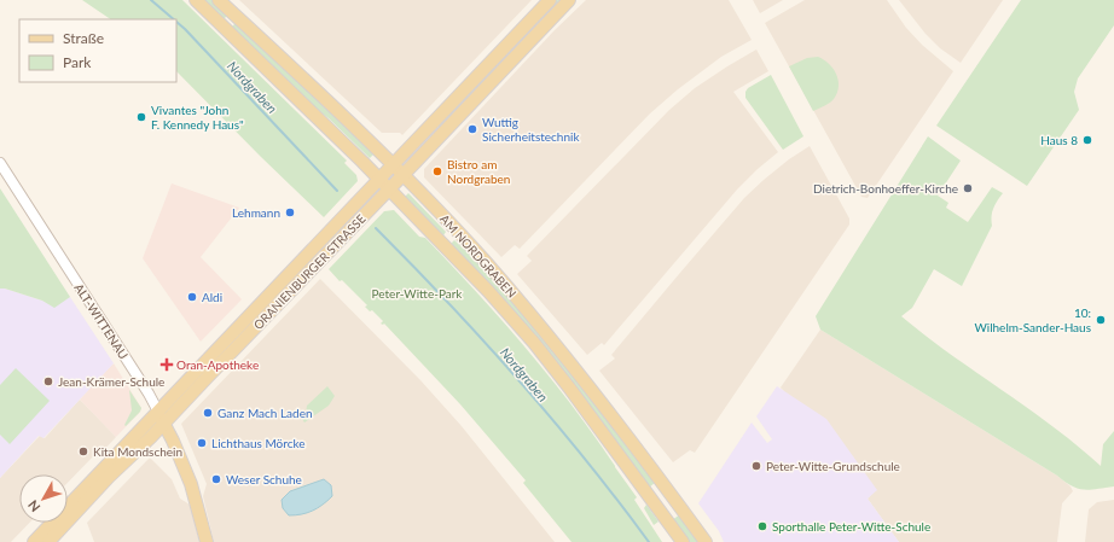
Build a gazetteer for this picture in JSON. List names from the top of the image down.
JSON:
{
  "streets": {
    "main road": ["AM NORDGRABEN", "ORANIENBURGER STRASSE", "ALT-WITTENAU"]
  },
  "crossings": [
    ["AM NORDGRABEN", "ORANIENBURGER STRASSE"],
    ["ORANIENBURGER STRASSE", "ALT-WITTENAU"]
  ],
  "water": ["Nordgraben"],
  "parks": ["Peter-Witte-Park"],
  "places": {
    "other": [
      "Vivantes \"John F. Kennedy Haus\"",
      "Wuttig Sicherheitstechnik",
      "Haus 8",
      "Bistro am Nordgraben",
      "Dietrich-Bonhoeffer-Kirche",
      "Lehmann",
      "Aldi",
      "10: Wilhelm-Sander-Haus",
      "Jean-Krämer-Schule",
      "Ganz Mach Laden",
      "Lichthaus Mörcke",
      "Kita Mondschein",
      "Peter-Witte-Grundschule",
      "Weser Schuhe",
      "Sporthalle Peter-Witte-Schule"
    ],
    "health": ["Oran-Apotheke"]
  },
  "legend": ["Straße", "Park"],
  "north": "bottom left"
}
